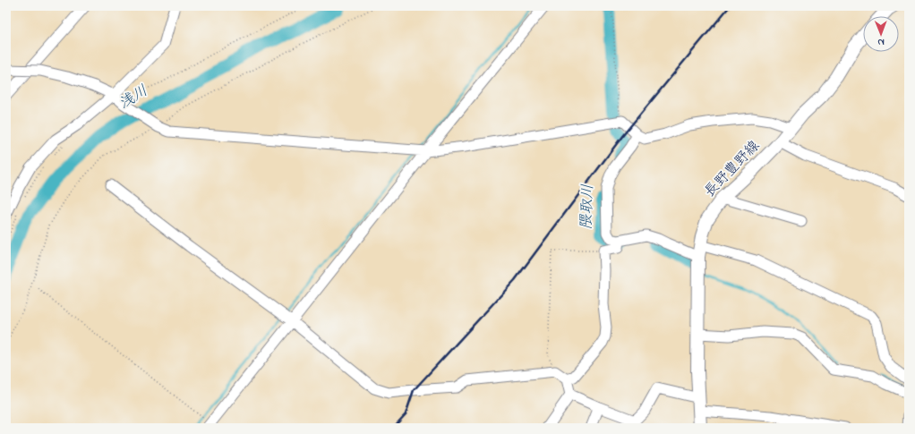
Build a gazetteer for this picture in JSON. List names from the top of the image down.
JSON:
{
  "streets": {
    "main road": ["長野豊野線"]
  },
  "water": ["浅川", "隈取川"],
  "north": "bottom"
}
